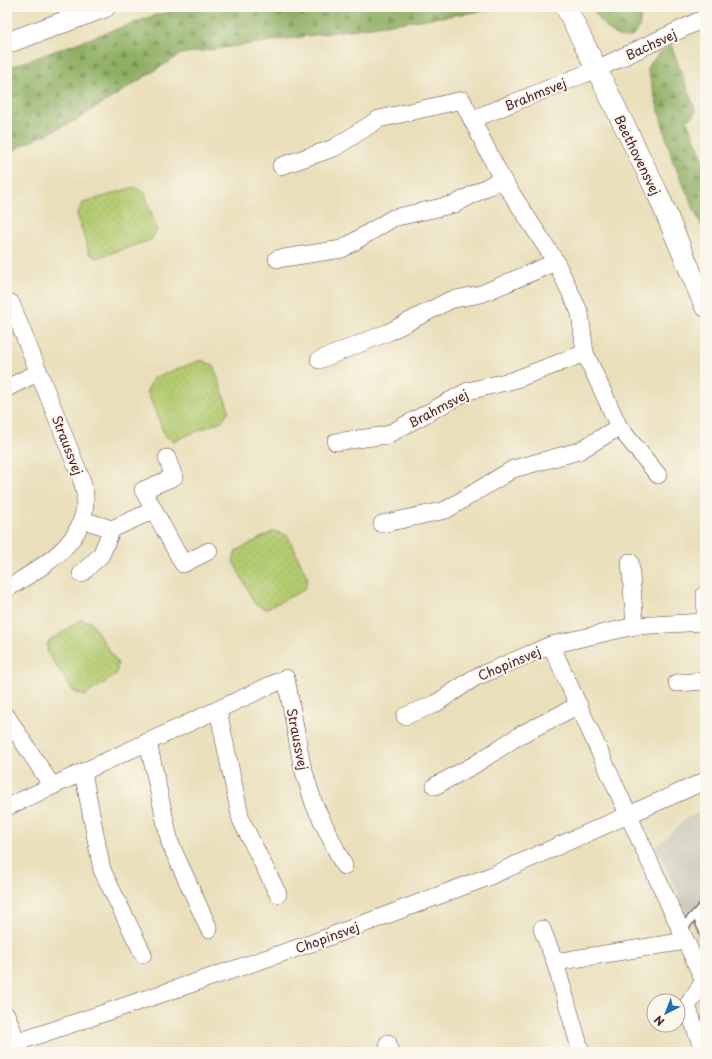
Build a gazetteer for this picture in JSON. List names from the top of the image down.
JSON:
{
  "streets": {
    "street": [
      "Bachsvej",
      "Brahmsvej",
      "Beethovensvej",
      "Straussvej",
      "Chopinsvej"
    ]
  },
  "crossings": [
    ["Bachsvej", "Brahmsvej"],
    ["Bachsvej", "Beethovensvej"],
    ["Brahmsvej", "Beethovensvej"]
  ],
  "north": "bottom left"
}
